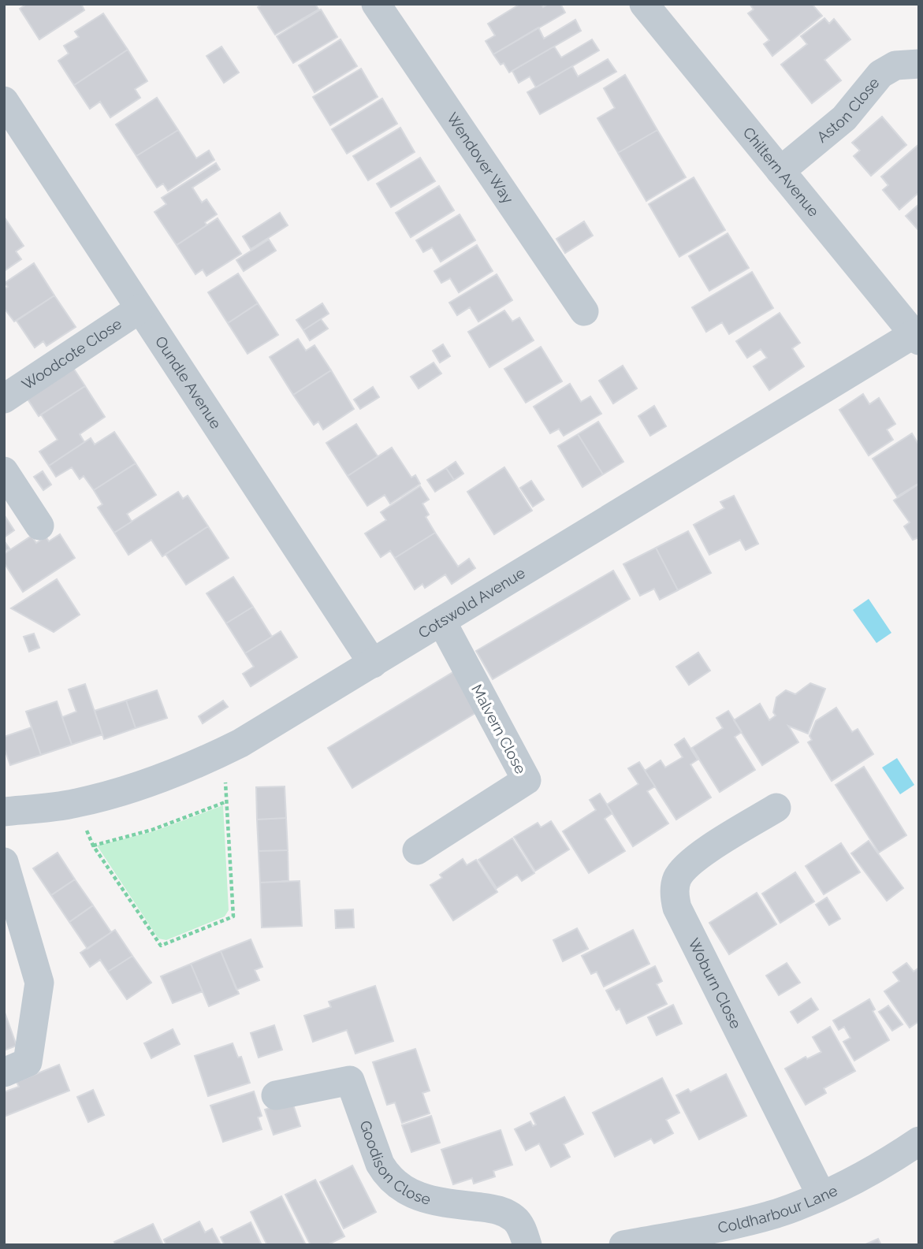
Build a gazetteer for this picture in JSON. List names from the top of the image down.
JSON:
{
  "streets": {
    "street": [
      "Aston Close",
      "Wendover Way",
      "Chiltern Avenue",
      "Woodcote Close",
      "Oundle Avenue",
      "Cotswold Avenue",
      "Malvern Close",
      "Woburn Close",
      "Goodison Close",
      "Coldharbour Lane"
    ]
  },
  "crossings": [
    ["Aston Close", "Chiltern Avenue"],
    ["Chiltern Avenue", "Cotswold Avenue"],
    ["Woodcote Close", "Oundle Avenue"],
    ["Oundle Avenue", "Cotswold Avenue"],
    ["Cotswold Avenue", "Malvern Close"],
    ["Woburn Close", "Coldharbour Lane"]
  ]
}
